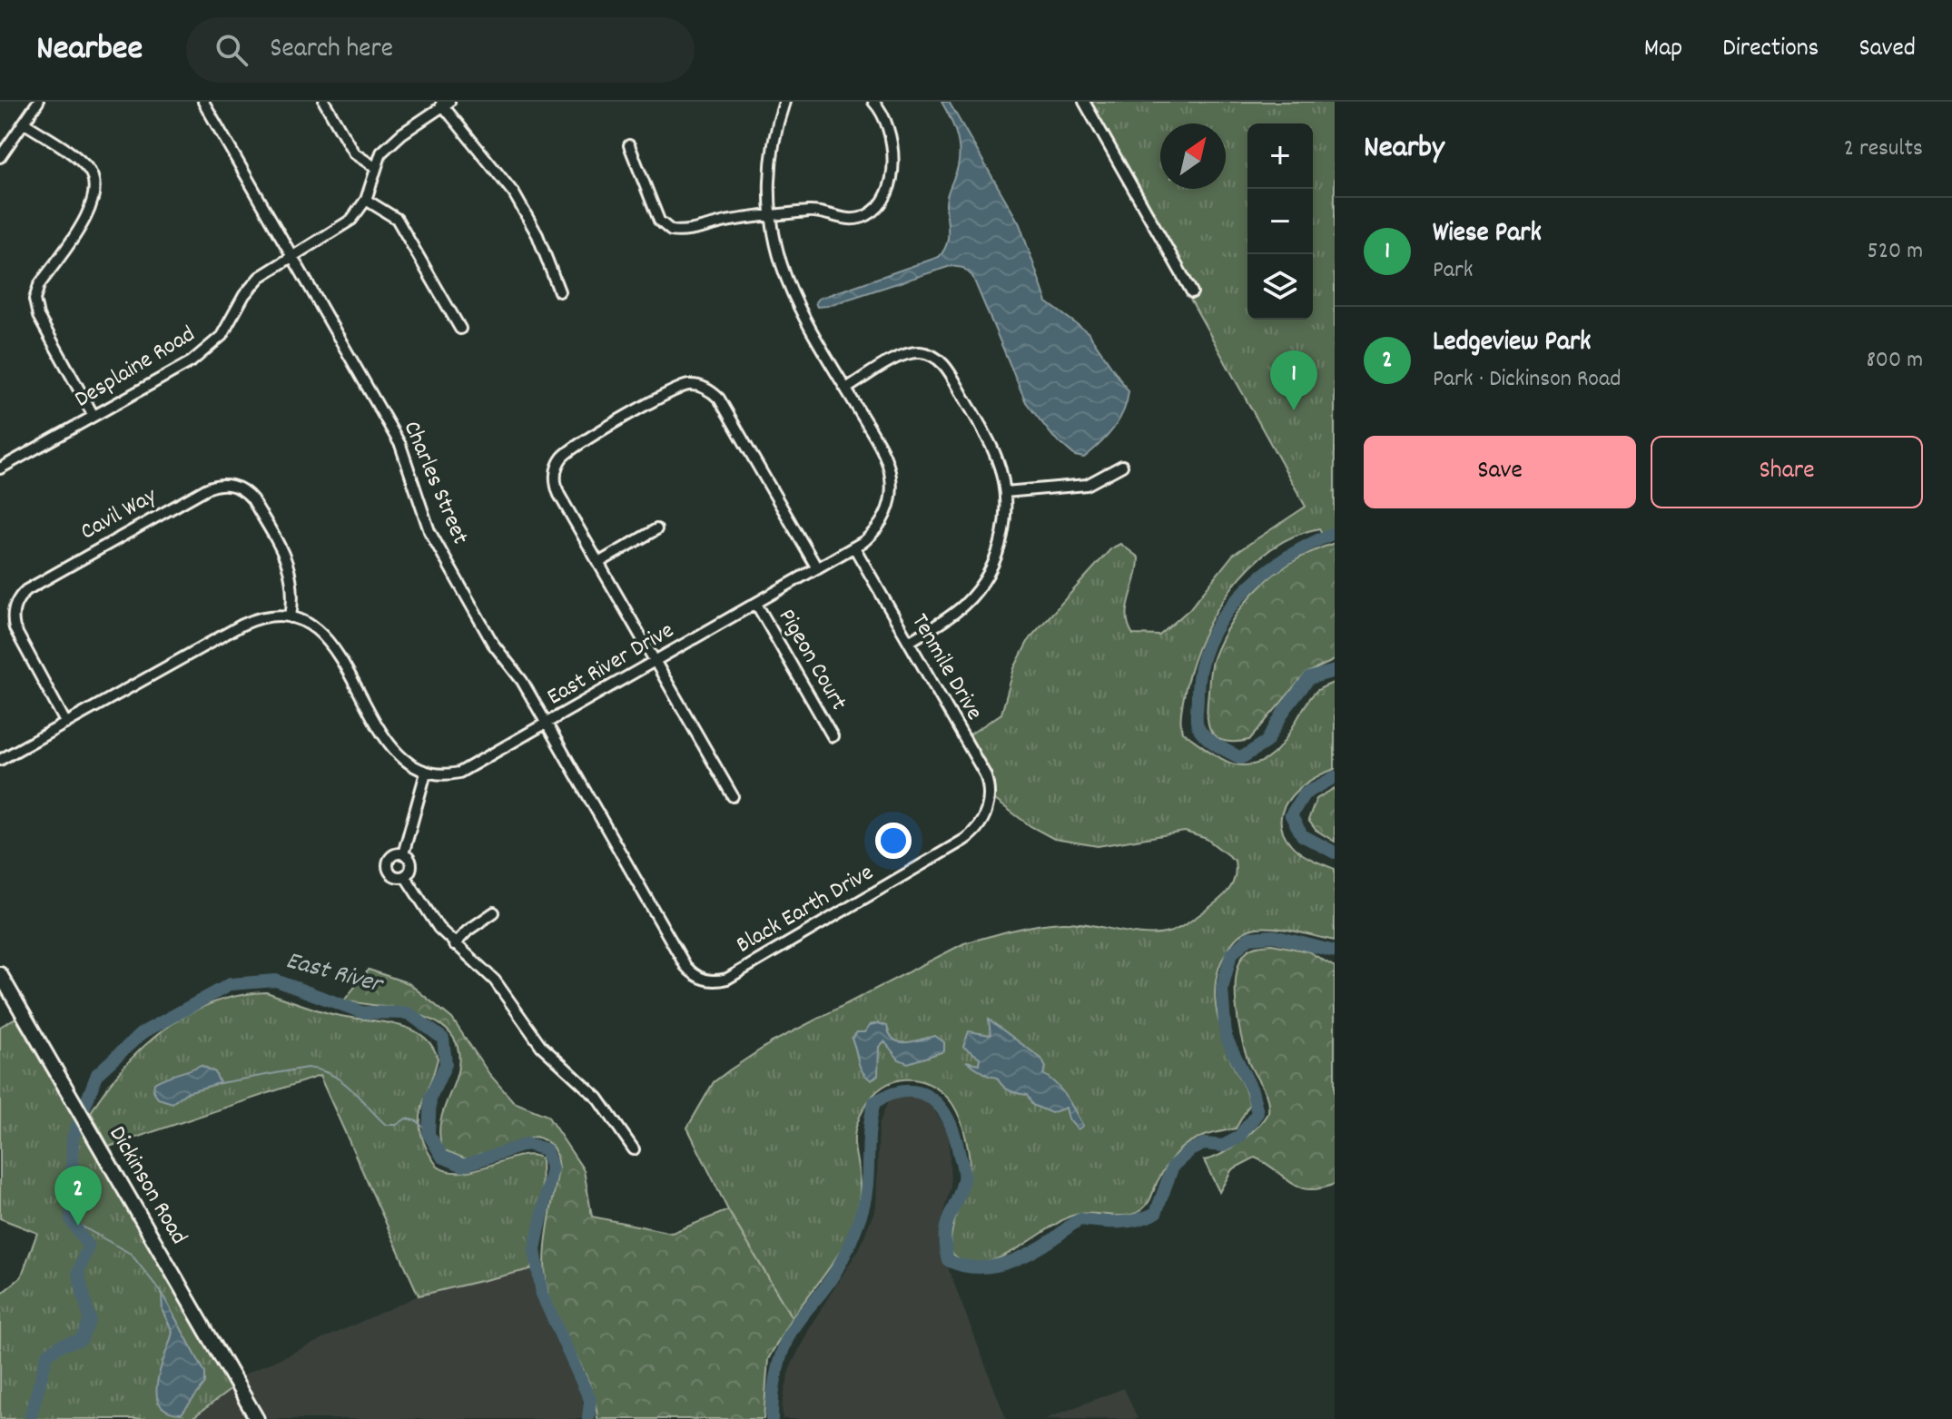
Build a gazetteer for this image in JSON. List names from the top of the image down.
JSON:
{
  "streets": {
    "street": [
      "Desplaine Road",
      "Charles Street",
      "Cavil Way",
      "Pigeon Court",
      "East River Drive",
      "Tenmile Drive",
      "Black Earth Drive",
      "Dickinson Road"
    ]
  },
  "crossings": [
    ["Desplaine Road", "Charles Street"],
    ["Charles Street", "East River Drive"],
    ["Charles Street", "Black Earth Drive"],
    ["Pigeon Court", "East River Drive"],
    ["East River Drive", "Tenmile Drive"],
    ["Tenmile Drive", "Black Earth Drive"]
  ],
  "water": ["East River"],
  "north": "top right",
  "page": {
    "header": "Nearbee",
    "search": "Search here",
    "nav": ["Map", "Directions", "Saved"],
    "heading": ["Nearby", "2 results"],
    "map_buttons": ["+", "−"],
    "list": [
      {
        "mark": "1",
        "name": "Wiese Park",
        "note": "Park",
        "value": "520 m"
      },
      {
        "mark": "2",
        "name": "Ledgeview Park",
        "note": "Park · Dickinson Road",
        "value": "800 m"
      }
    ],
    "pins": ["1", "2"],
    "buttons": ["Save", "Share"]
  }
}
